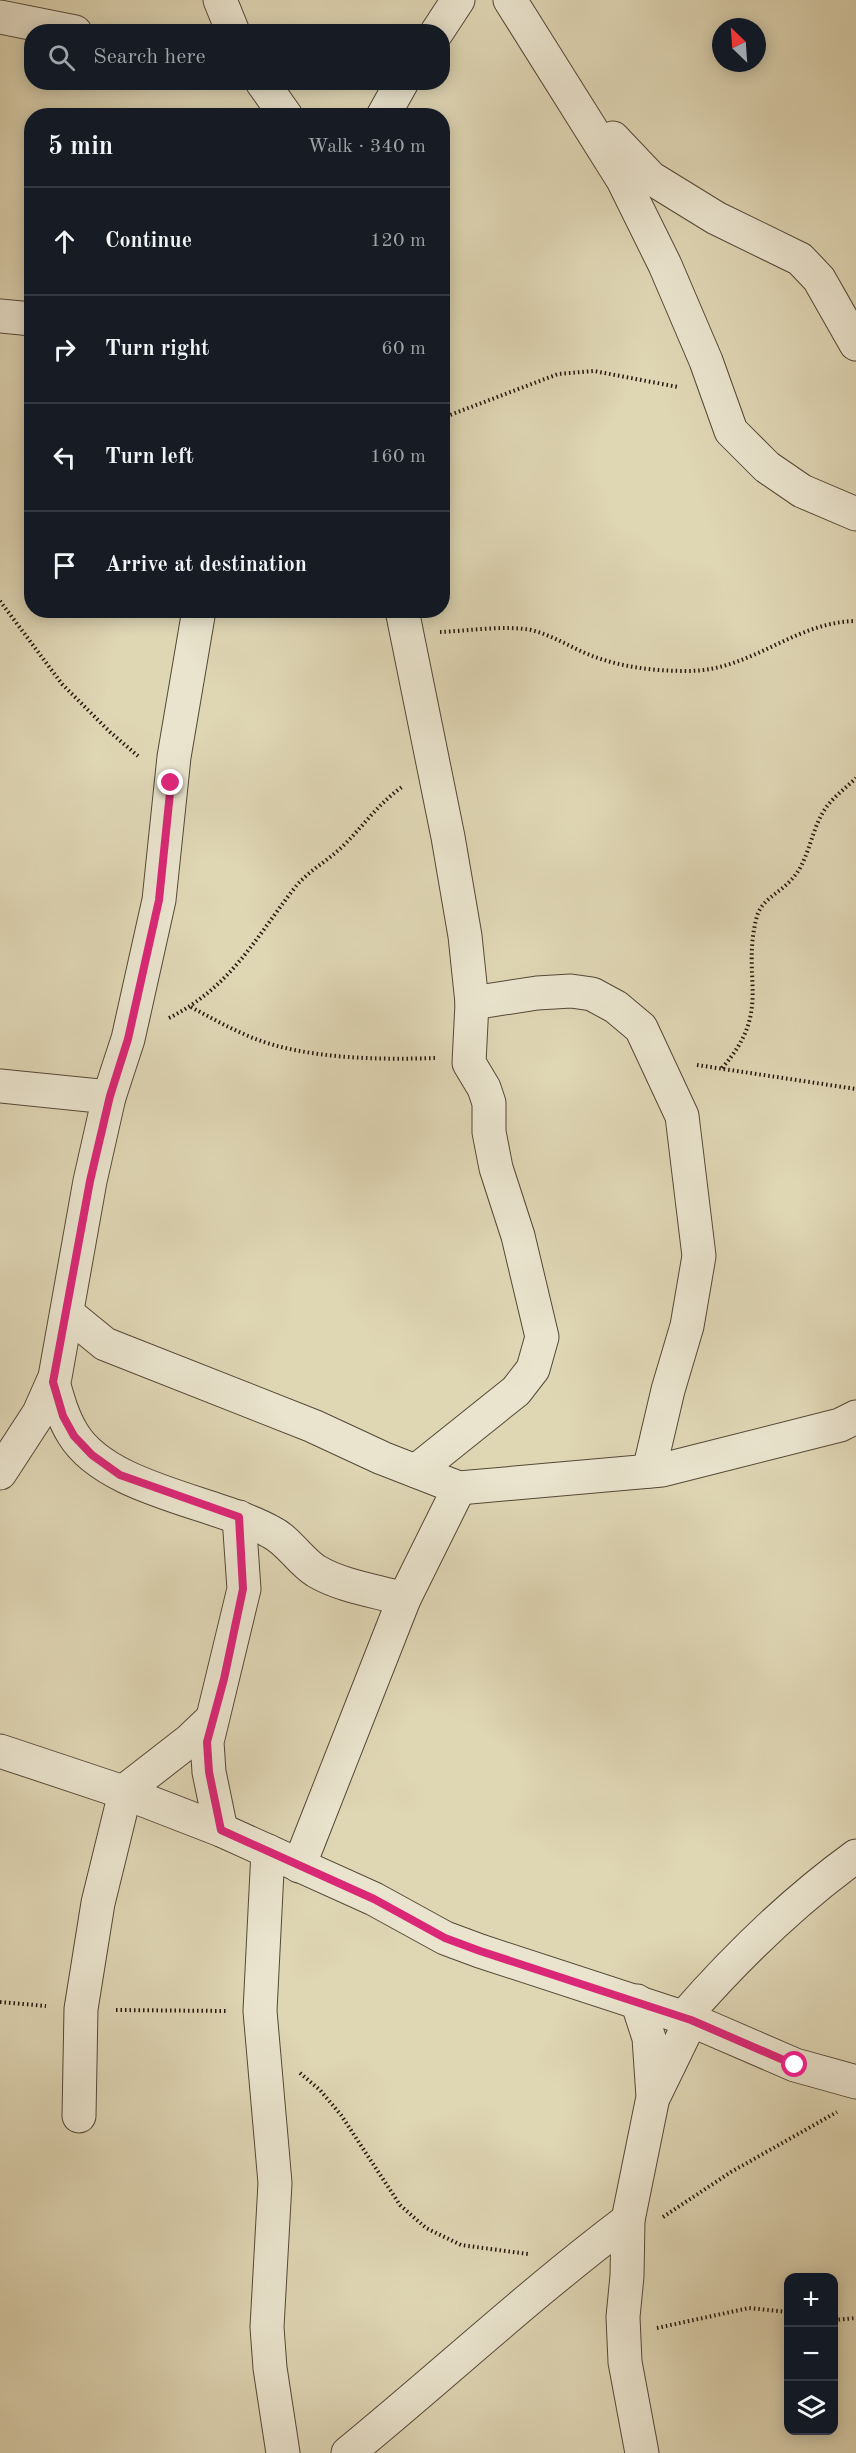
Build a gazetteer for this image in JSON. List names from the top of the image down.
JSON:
{
  "north": "top left",
  "page": {
    "search": "Search here",
    "heading": ["5 min", "Walk · 340 m"],
    "list": [
      ["Continue", "120 m"],
      ["Turn right", "60 m"],
      ["Turn left", "160 m"],
      "Arrive at destination"
    ],
    "map_buttons": ["+", "−"]
  }
}
